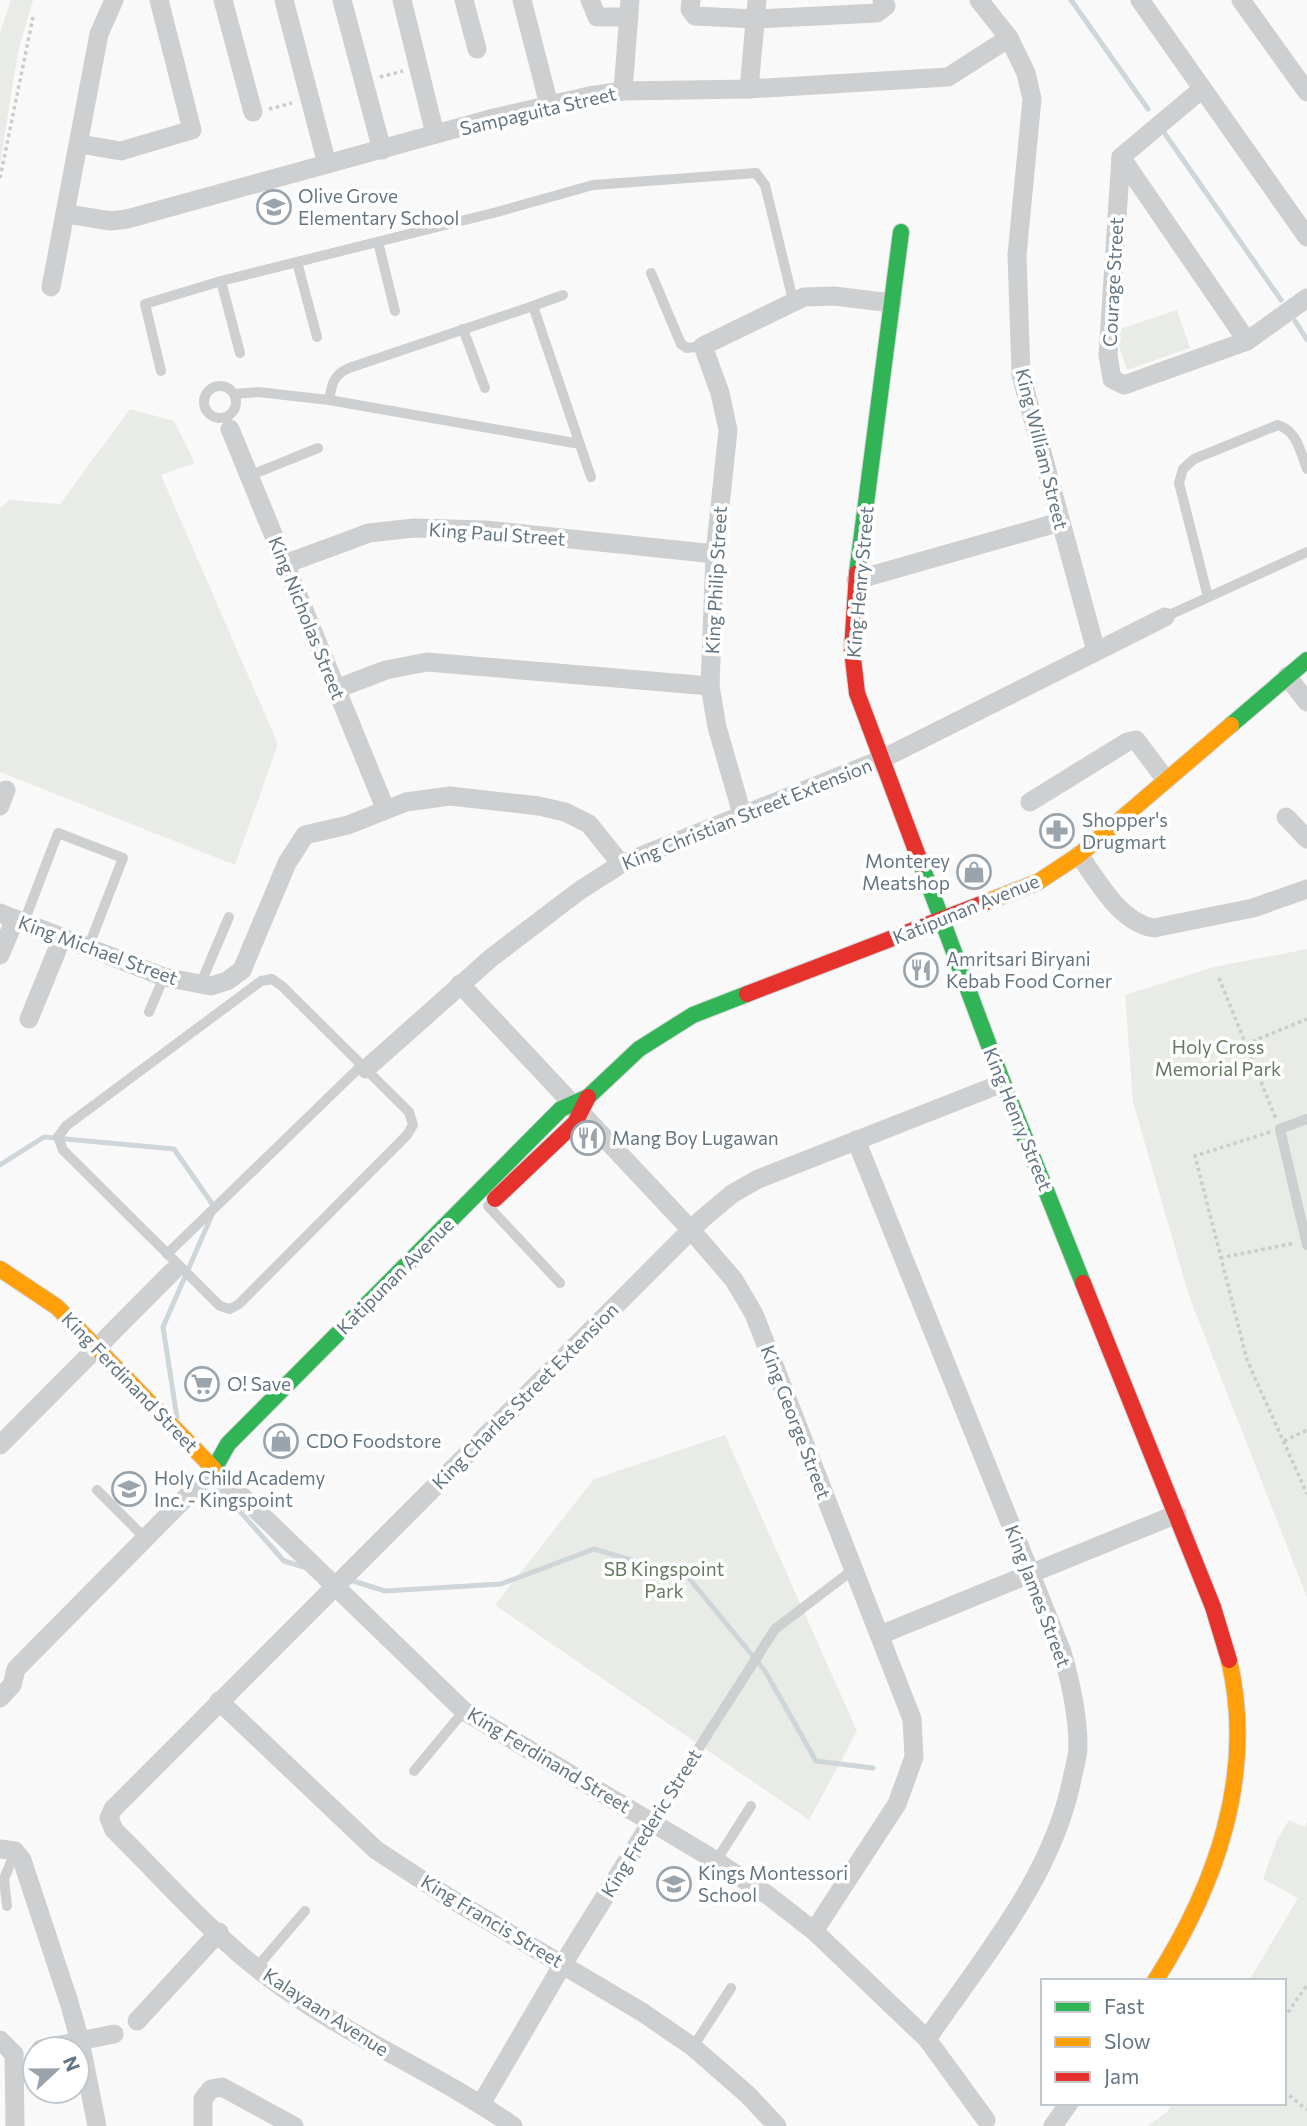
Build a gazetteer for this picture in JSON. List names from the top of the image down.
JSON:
{
  "streets": {
    "main road": ["King Henry Street", "Katipunan Avenue", "King Ferdinand Street"],
    "street": [
      "Sampaguita Street",
      "Courage Street",
      "King William Street",
      "King Paul Street",
      "King Philip Street",
      "King Nicholas Street",
      "King Christian Street Extension",
      "King Michael Street",
      "King Charles Street Extension",
      "King George Street",
      "King James Street",
      "King Frederic Street",
      "King Francis Street",
      "Kalayaan Avenue"
    ]
  },
  "crossings": [
    ["Sampaguita Street", "King William Street"],
    ["King William Street", "King Christian Street Extension"],
    ["King Paul Street", "King Philip Street"],
    ["King Paul Street", "King Nicholas Street"],
    ["King Philip Street", "King Christian Street Extension"],
    ["King Henry Street", "King Christian Street Extension"],
    ["King Henry Street", "Katipunan Avenue"],
    ["King Henry Street", "King Charles Street Extension"],
    ["King Nicholas Street", "King Michael Street"],
    ["King Christian Street Extension", "King Michael Street"],
    ["King Christian Street Extension", "King George Street"],
    ["Katipunan Avenue", "King Ferdinand Street"],
    ["Katipunan Avenue", "King George Street"],
    ["King Ferdinand Street", "King Charles Street Extension"],
    ["King Ferdinand Street", "King George Street"],
    ["King Ferdinand Street", "King James Street"],
    ["King Ferdinand Street", "King Frederic Street"],
    ["King Charles Street Extension", "King George Street"],
    ["King Charles Street Extension", "King James Street"],
    ["King Charles Street Extension", "King Francis Street"],
    ["King Charles Street Extension", "Kalayaan Avenue"],
    ["King George Street", "King Frederic Street"],
    ["King Frederic Street", "King Francis Street"],
    ["King Frederic Street", "Kalayaan Avenue"]
  ],
  "parks": ["Holy Cross Memorial Park", "SB Kingspoint Park"],
  "places": {
    "school or university": ["Olive Grove Elementary School", "Holy Child Academy Inc. - Kingspoint", "Kings Montessori School"],
    "pharmacy": ["Shopper's Drugmart"],
    "shop": ["Monterey Meatshop", "CDO Foodstore"],
    "restaurant": ["Amritsari Biryani Kebab Food Corner", "Mang Boy Lugawan"],
    "supermarket": ["O! Save"]
  },
  "legend": ["Fast", "Slow", "Jam"],
  "north": "right"
}
